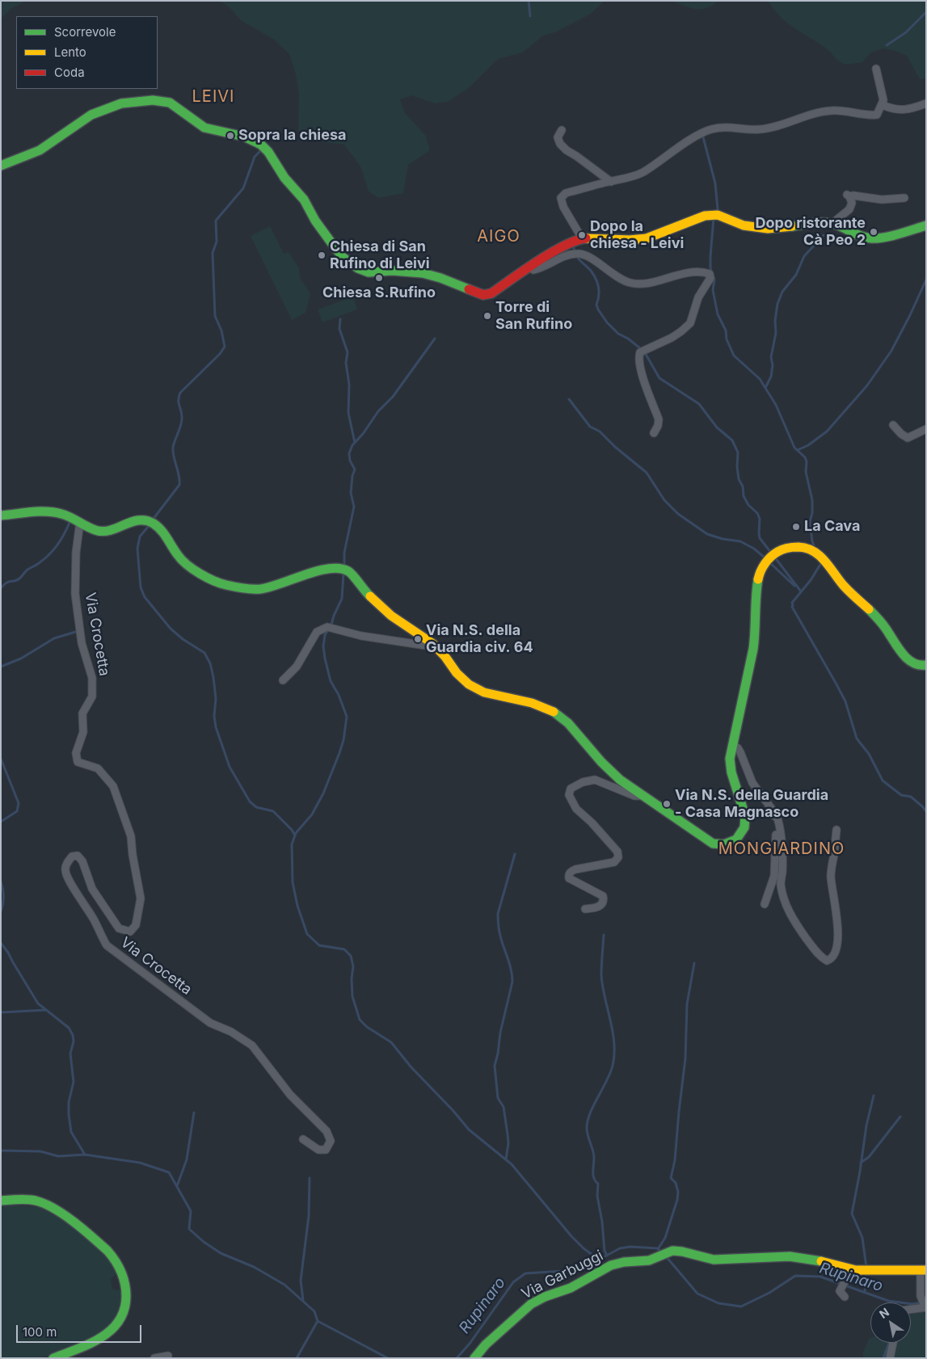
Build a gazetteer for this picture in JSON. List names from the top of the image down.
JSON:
{
  "streets": {
    "street": ["Via Crocetta", "Via Garbuggi"]
  },
  "districts": ["LEIVI", "AIGO", "MONGIARDINO"],
  "water": ["Rupinaro"],
  "places": [
    "Sopra la chiesa",
    "Dopo ristorante Cà Peo 2",
    "Dopo la chiesa - Leivi",
    "Chiesa di San Rufino di Leivi",
    "Chiesa S.Rufino",
    "Torre di San Rufino",
    "La Cava",
    "Via N.S. della Guardia civ. 64",
    "Via N.S. della Guardia - Casa Magnasco"
  ],
  "legend": ["Scorrevole", "Lento", "Coda"],
  "scale_bar": "100 m",
  "north": "top left"
}
